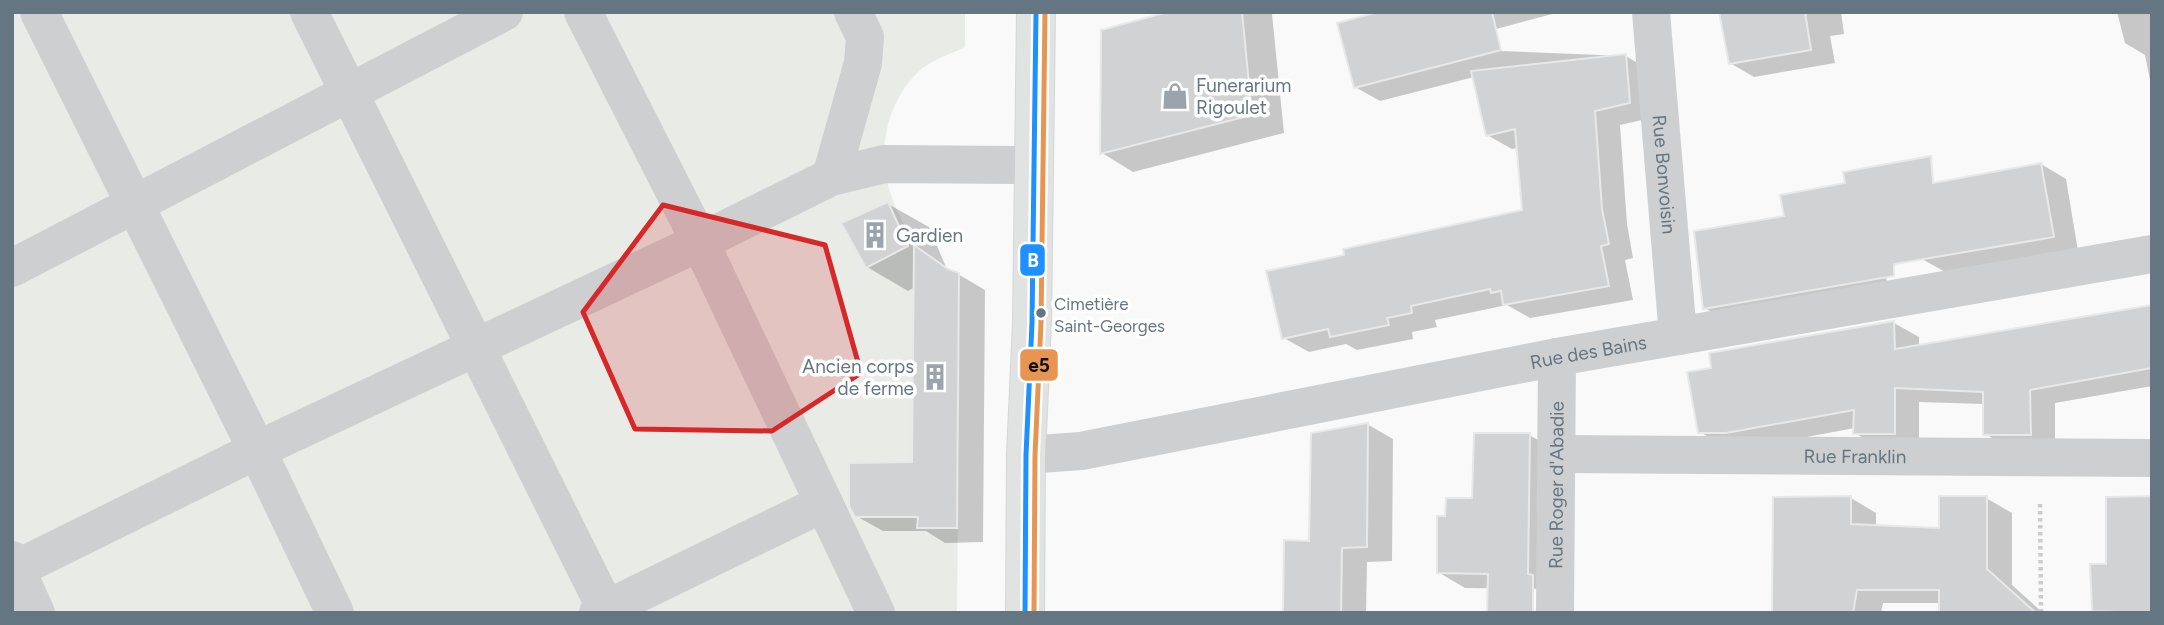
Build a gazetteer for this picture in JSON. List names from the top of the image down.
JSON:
{
  "streets": {
    "street": [
      "Rue Bonvoisin",
      "Rue des Bains",
      "Rue Franklin",
      "Rue Roger d'Abadie"
    ]
  },
  "crossings": [
    ["Rue Bonvoisin", "Rue des Bains"],
    ["Rue des Bains", "Rue Roger d'Abadie"],
    ["Rue Franklin", "Rue Roger d'Abadie"]
  ],
  "places": {
    "shop": ["Funerarium Rigoulet"],
    "building": ["Gardien", "Ancien corps de ferme"],
    "other": ["Cimetière Saint-Georges"]
  },
  "lines": ["transit line B", "transit line e5"]
}
